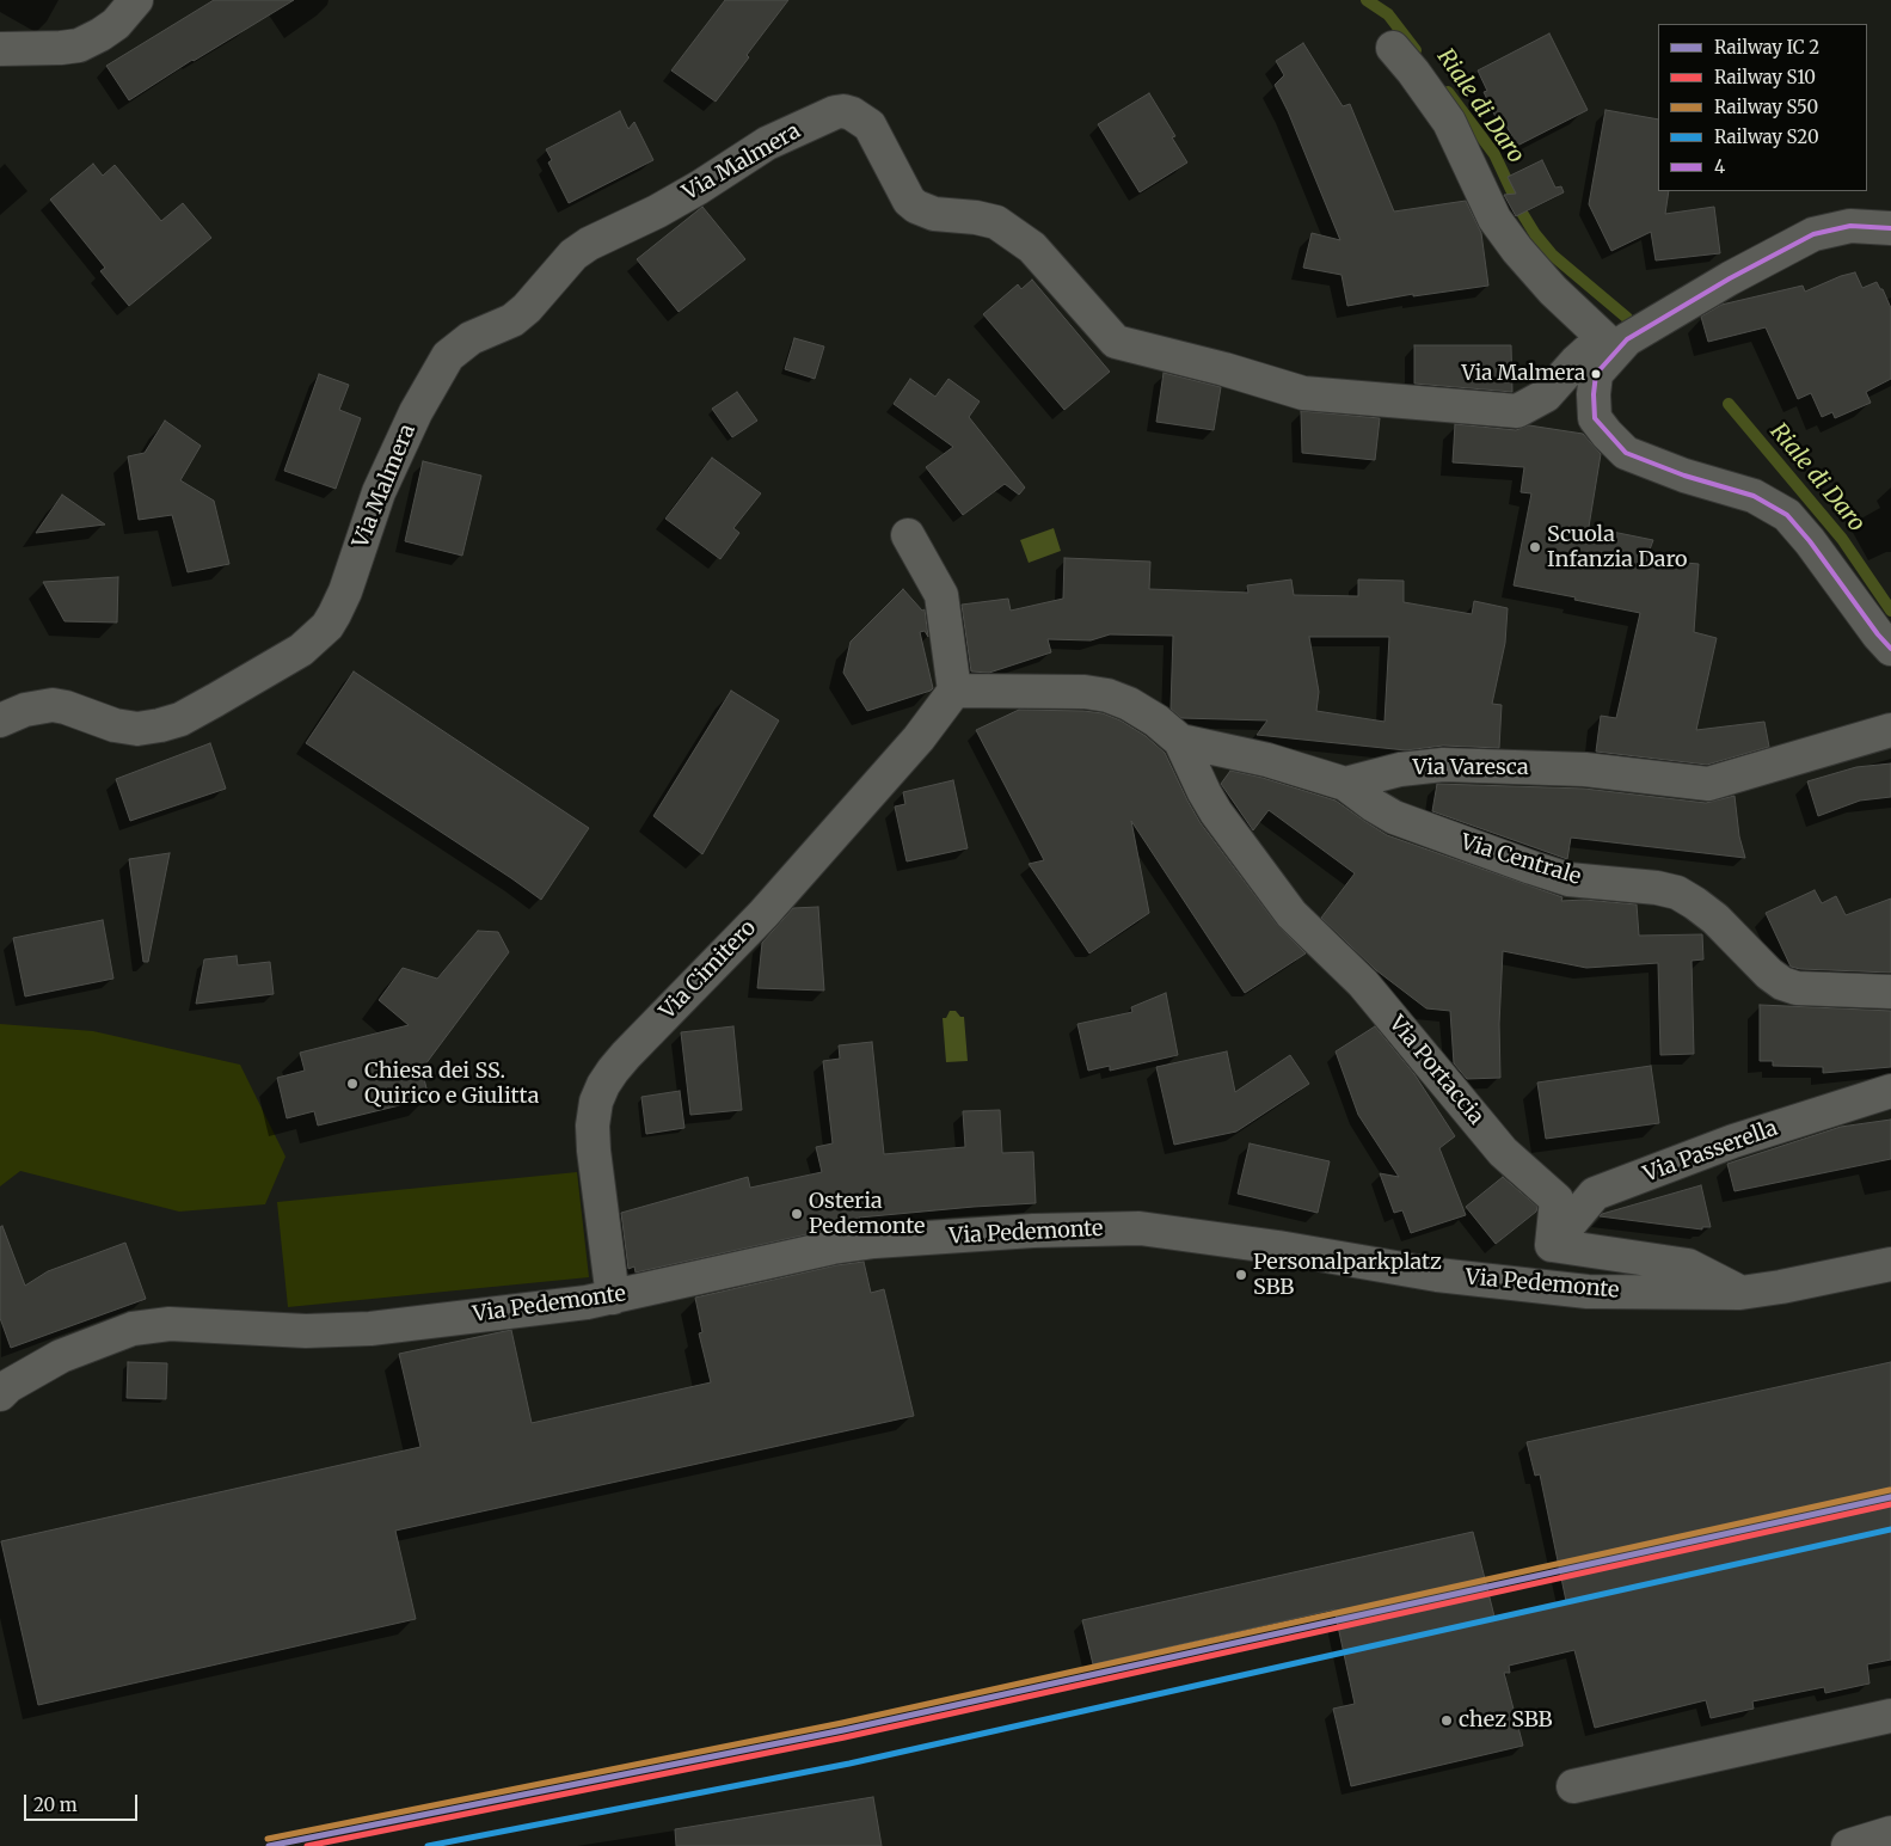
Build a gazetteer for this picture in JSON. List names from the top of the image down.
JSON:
{
  "streets": {
    "street": [
      "Via Malmera",
      "Via Varesca",
      "Via Centrale",
      "Via Cimitero",
      "Via Portaccia",
      "Via Passerella",
      "Via Pedemonte"
    ]
  },
  "crossings": [
    ["Via Varesca", "Via Centrale"],
    ["Via Cimitero", "Via Pedemonte"],
    ["Via Portaccia", "Via Passerella"]
  ],
  "water": ["Riale di Daro"],
  "places": [
    "Via Malmera",
    "Scuola Infanzia Daro",
    "Chiesa dei SS. Quirico e Giulitta",
    "Osteria Pedemonte",
    "Personalparkplatz SBB",
    "chez SBB"
  ],
  "lines": [
    "transit line 4",
    "rail line S50",
    "rail line S10",
    "rail line S20"
  ],
  "legend": [
    "Railway IC 2",
    "Railway S10",
    "Railway S50",
    "Railway S20",
    "4"
  ],
  "scale_bar": "20 m"
}
